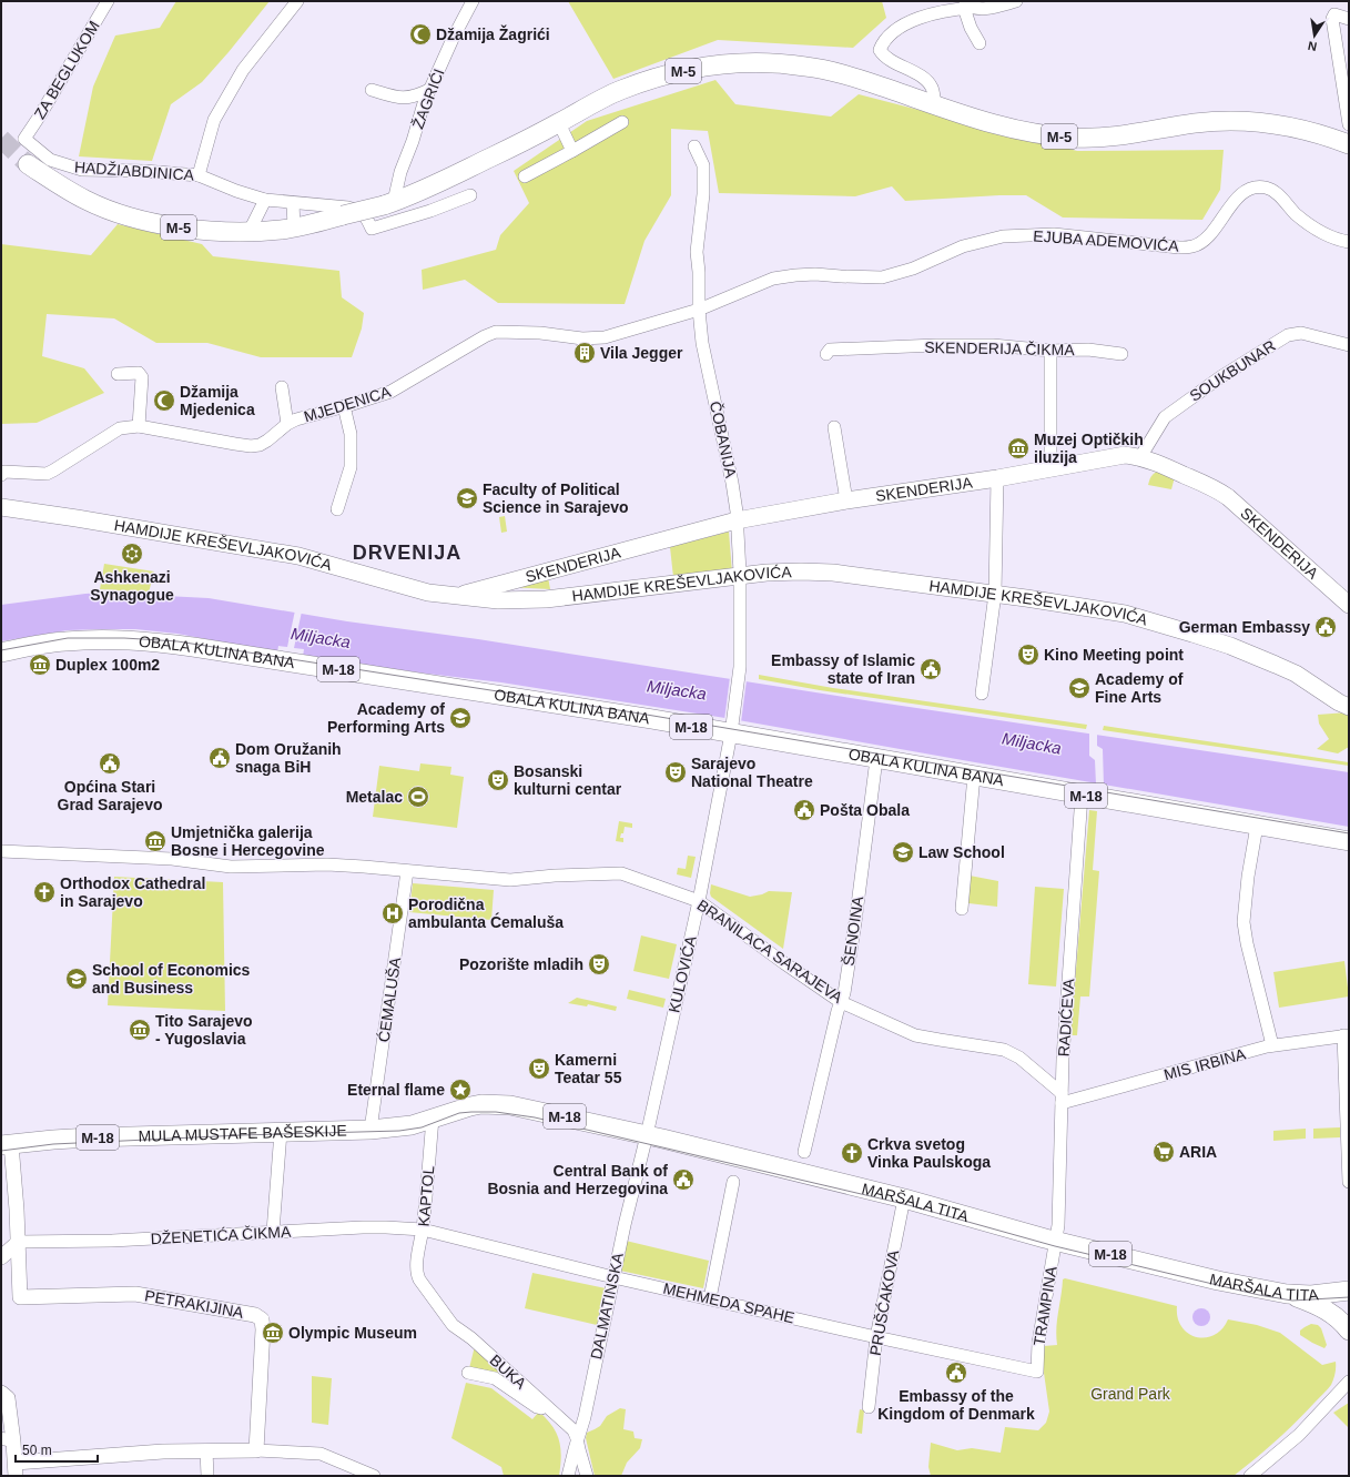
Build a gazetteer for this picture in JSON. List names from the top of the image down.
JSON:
{
  "streets": {
    "main road": [
      "M-5",
      "SKENDERIJA",
      "HAMDIJE KREŠEVLJAKOVIĆA",
      "OBALA KULINA BANA",
      "M-18",
      "MULA MUSTAFE BAŠESKIJE",
      "MARŠALA TITA"
    ],
    "street": [
      "ZA BEGLUKOM",
      "ŽAGRIĆI",
      "HADŽIABDINICA",
      "EJUBA ADEMOVIĆA",
      "SKENDERIJA ČIKMA",
      "SOUKBUNAR",
      "MJEDENICA",
      "ČOBANIJA",
      "ŠENOINA",
      "BRANILACA SARAJEVA",
      "KULOVIĆA",
      "ĆEMALUŠA",
      "RADIĆEVA",
      "MIS IRBINA",
      "KAPTOL",
      "DŽENETIĆA ČIKMA",
      "MEHMEDA SPAHE",
      "PRUŠĆAKOVA",
      "PETRAKIJINA",
      "DALMATINSKA",
      "TRAMPINA",
      "BUKA"
    ]
  },
  "crossings": [
    ["ZA BEGLUKOM", "HADŽIABDINICA"],
    ["M-5", "ŽAGRIĆI"],
    ["EJUBA ADEMOVIĆA", "MJEDENICA"],
    ["EJUBA ADEMOVIĆA", "ČOBANIJA"],
    ["SOUKBUNAR", "SKENDERIJA"],
    ["MJEDENICA", "ČOBANIJA"],
    ["ČOBANIJA", "SKENDERIJA"],
    ["ČOBANIJA", "HAMDIJE KREŠEVLJAKOVIĆA"],
    ["ČOBANIJA", "OBALA KULINA BANA"],
    ["ČOBANIJA", "KULOVIĆA"],
    ["SKENDERIJA", "HAMDIJE KREŠEVLJAKOVIĆA"],
    ["OBALA KULINA BANA", "ŠENOINA"],
    ["OBALA KULINA BANA", "KULOVIĆA"],
    ["OBALA KULINA BANA", "RADIĆEVA"],
    ["ŠENOINA", "BRANILACA SARAJEVA"],
    ["BRANILACA SARAJEVA", "KULOVIĆA"],
    ["BRANILACA SARAJEVA", "ĆEMALUŠA"],
    ["BRANILACA SARAJEVA", "RADIĆEVA"],
    ["BRANILACA SARAJEVA", "MIS IRBINA"],
    ["KULOVIĆA", "MARŠALA TITA"],
    ["KULOVIĆA", "DALMATINSKA"],
    ["ĆEMALUŠA", "MULA MUSTAFE BAŠESKIJE"],
    ["RADIĆEVA", "MIS IRBINA"],
    ["RADIĆEVA", "MARŠALA TITA"],
    ["RADIĆEVA", "TRAMPINA"],
    ["MULA MUSTAFE BAŠESKIJE", "KAPTOL"],
    ["MULA MUSTAFE BAŠESKIJE", "MARŠALA TITA"],
    ["KAPTOL", "DŽENETIĆA ČIKMA"],
    ["KAPTOL", "MEHMEDA SPAHE"],
    ["KAPTOL", "BUKA"],
    ["MARŠALA TITA", "PRUŠĆAKOVA"],
    ["MARŠALA TITA", "DALMATINSKA"],
    ["MARŠALA TITA", "TRAMPINA"],
    ["DŽENETIĆA ČIKMA", "MEHMEDA SPAHE"],
    ["DŽENETIĆA ČIKMA", "PETRAKIJINA"],
    ["MEHMEDA SPAHE", "PRUŠĆAKOVA"],
    ["MEHMEDA SPAHE", "DALMATINSKA"],
    ["MEHMEDA SPAHE", "TRAMPINA"],
    ["DALMATINSKA", "BUKA"]
  ],
  "districts": ["DRVENIJA"],
  "water": ["Miljacka"],
  "parks": ["Grand Park"],
  "places": {
    "mosque": ["Džamija Žagrići", "Džamija Mjedenica"],
    "building": ["Vila Jegger"],
    "museum": [
      "Muzej Optičkih iluzija",
      "Duplex 100m2",
      "Umjetnička galerija Bosne i Hercegovine",
      "Tito Sarajevo - Yugoslavia",
      "Olympic Museum"
    ],
    "school or university": [
      "Faculty of Political Science in Sarajevo",
      "Academy of Fine Arts",
      "Academy of Performing Arts",
      "Law School",
      "School of Economics and Business"
    ],
    "synagogue": ["Ashkenazi Synagogue"],
    "public building": [
      "German Embassy",
      "Embassy of Islamic state of Iran",
      "Dom Oružanih snaga BiH",
      "Općina Stari Grad Sarajevo",
      "Pošta Obala",
      "Central Bank of Bosnia and Herzegovina",
      "Embassy of the Kingdom of Denmark"
    ],
    "theatre": [
      "Kino Meeting point",
      "Sarajevo National Theatre",
      "Bosanski kulturni centar",
      "Pozorište mladih",
      "Kamerni Teatar 55"
    ],
    "sports": ["Metalac"],
    "church": ["Orthodox Cathedral in Sarajevo", "Crkva svetog Vinka Paulskoga"],
    "hospital": ["Porodična ambulanta Ćemaluša"],
    "place": ["Eternal flame"],
    "supermarket": ["ARIA"]
  },
  "scale_bar": "50 m",
  "north": "bottom"
}
